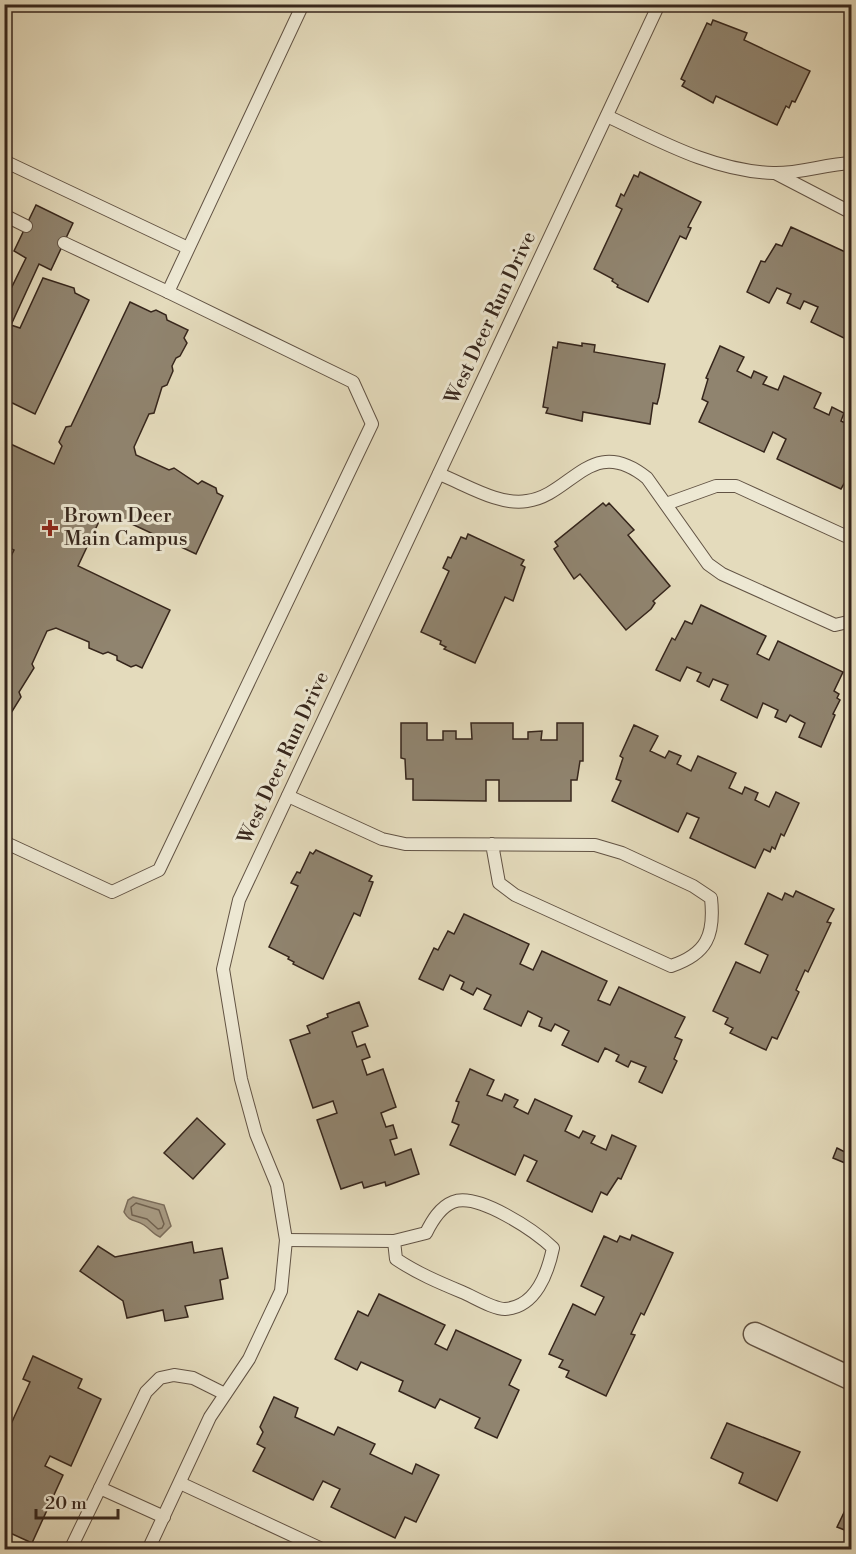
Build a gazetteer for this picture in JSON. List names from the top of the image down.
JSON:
{
  "streets": {
    "lane": ["West Deer Run Drive"]
  },
  "places": {
    "health": ["Brown Deer Main Campus"]
  },
  "scale_bar": "20 m"
}
